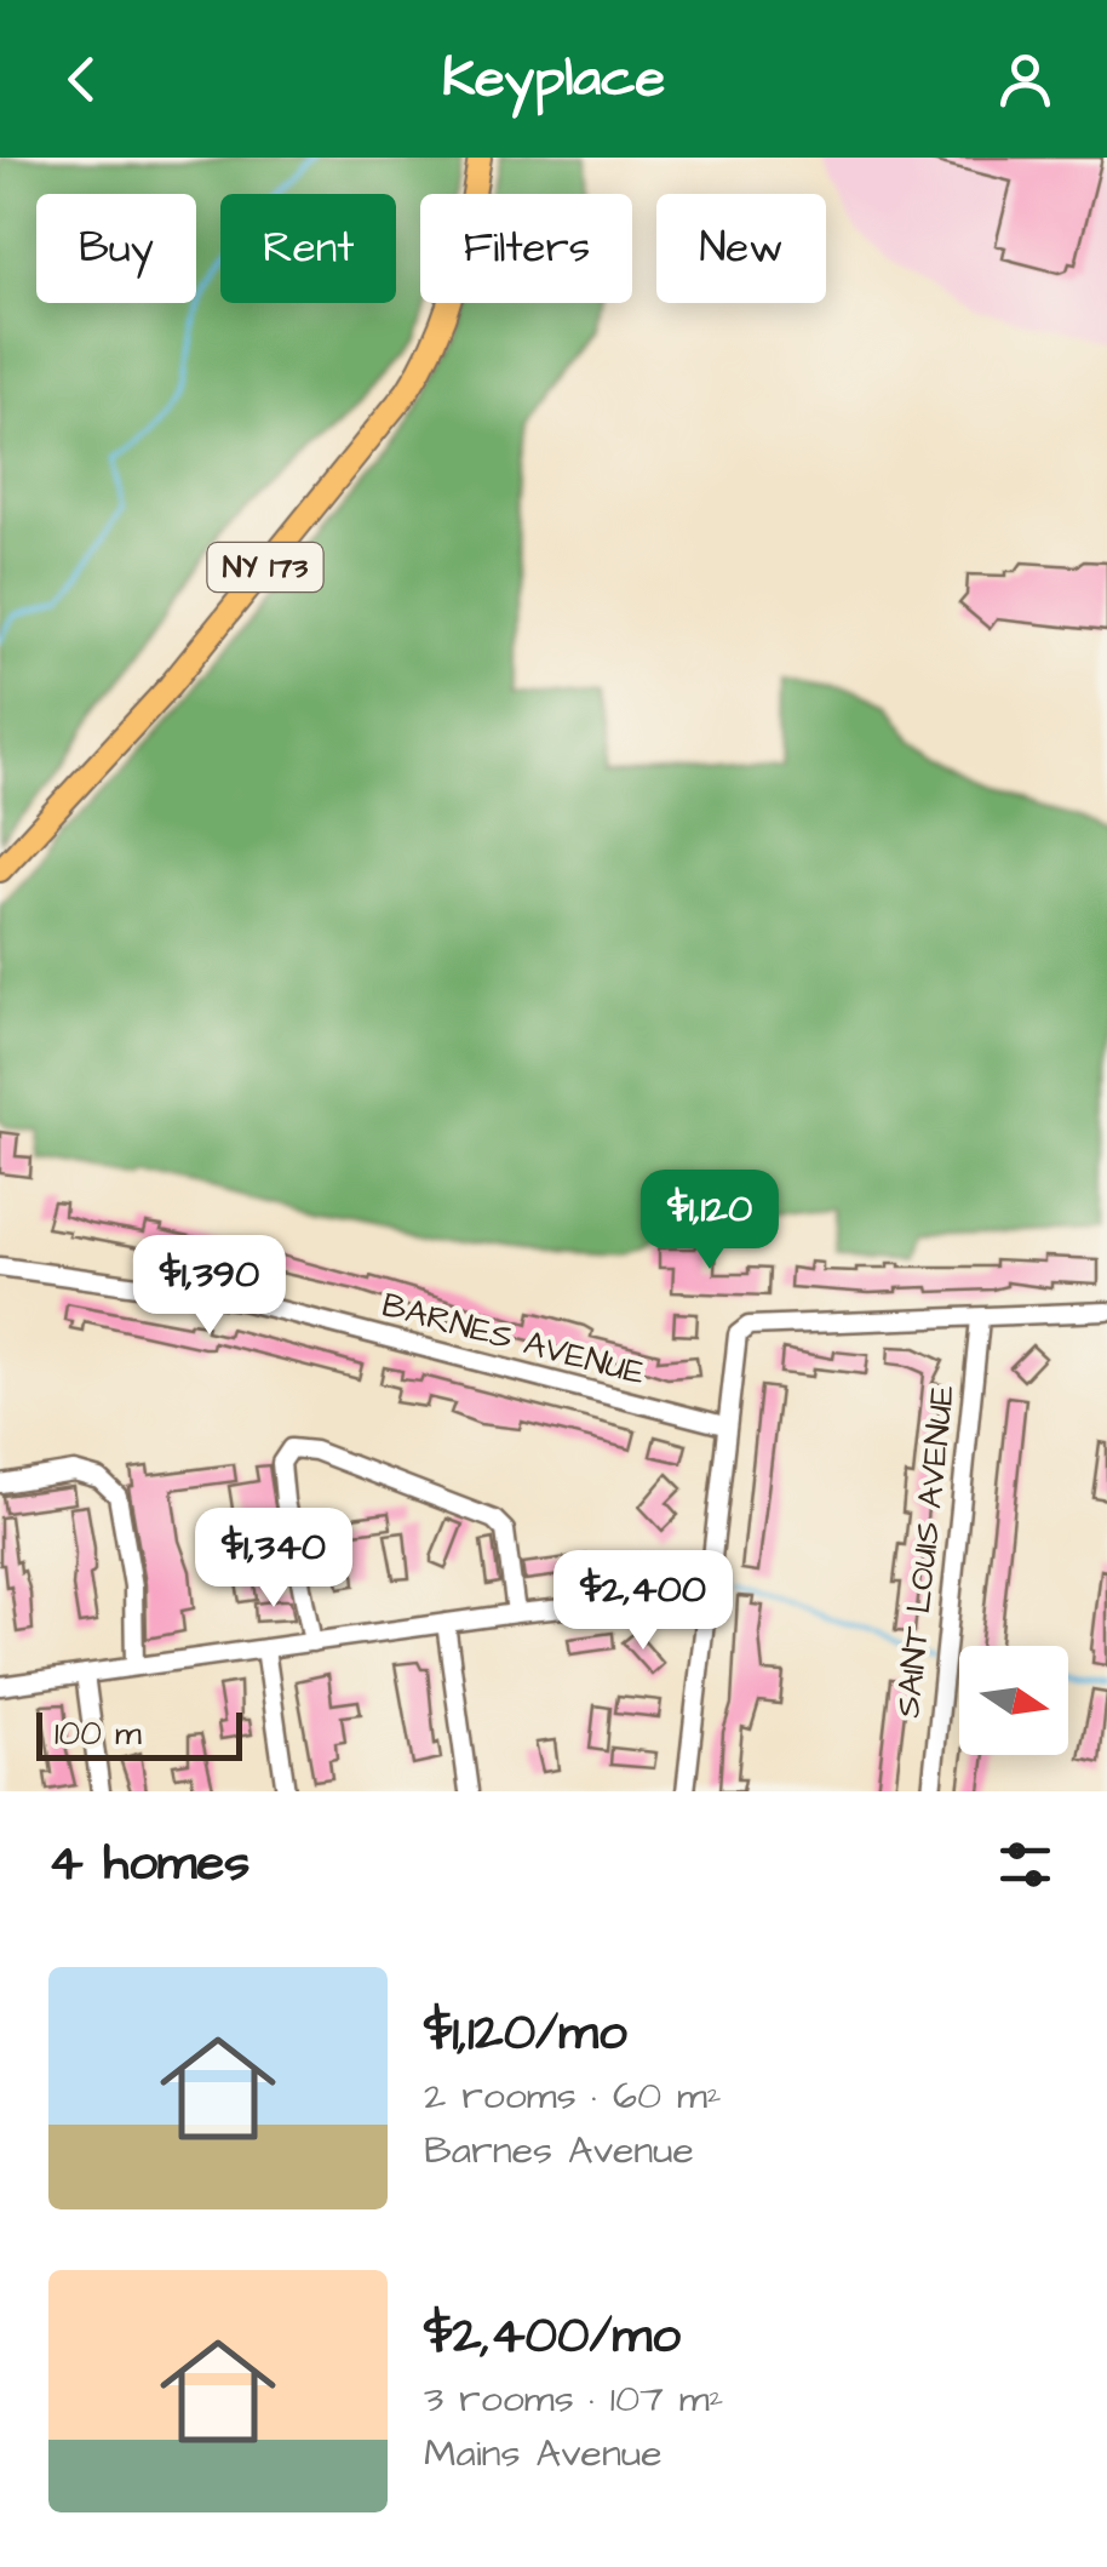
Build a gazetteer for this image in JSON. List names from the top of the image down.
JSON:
{
  "streets": {
    "main road": ["NY 173"],
    "street": ["BARNES AVENUE", "SAINT LOUIS AVENUE"]
  },
  "scale_bar": "100 m",
  "north": "right",
  "page": {
    "header": "Keyplace",
    "chip": [
      "Buy",
      "Rent",
      "Filters",
      "New"
    ],
    "price": [
      "$1,120",
      "$1,390",
      "$1,340",
      "$2,400"
    ],
    "scale": "100 m",
    "heading": "4 homes",
    "list": [
      {
        "name": "$1,120/mo",
        "note": "2 rooms · 60 m² · Barnes Avenue"
      },
      {
        "name": "$2,400/mo",
        "note": "3 rooms · 107 m² · Mains Avenue"
      }
    ]
  }
}
